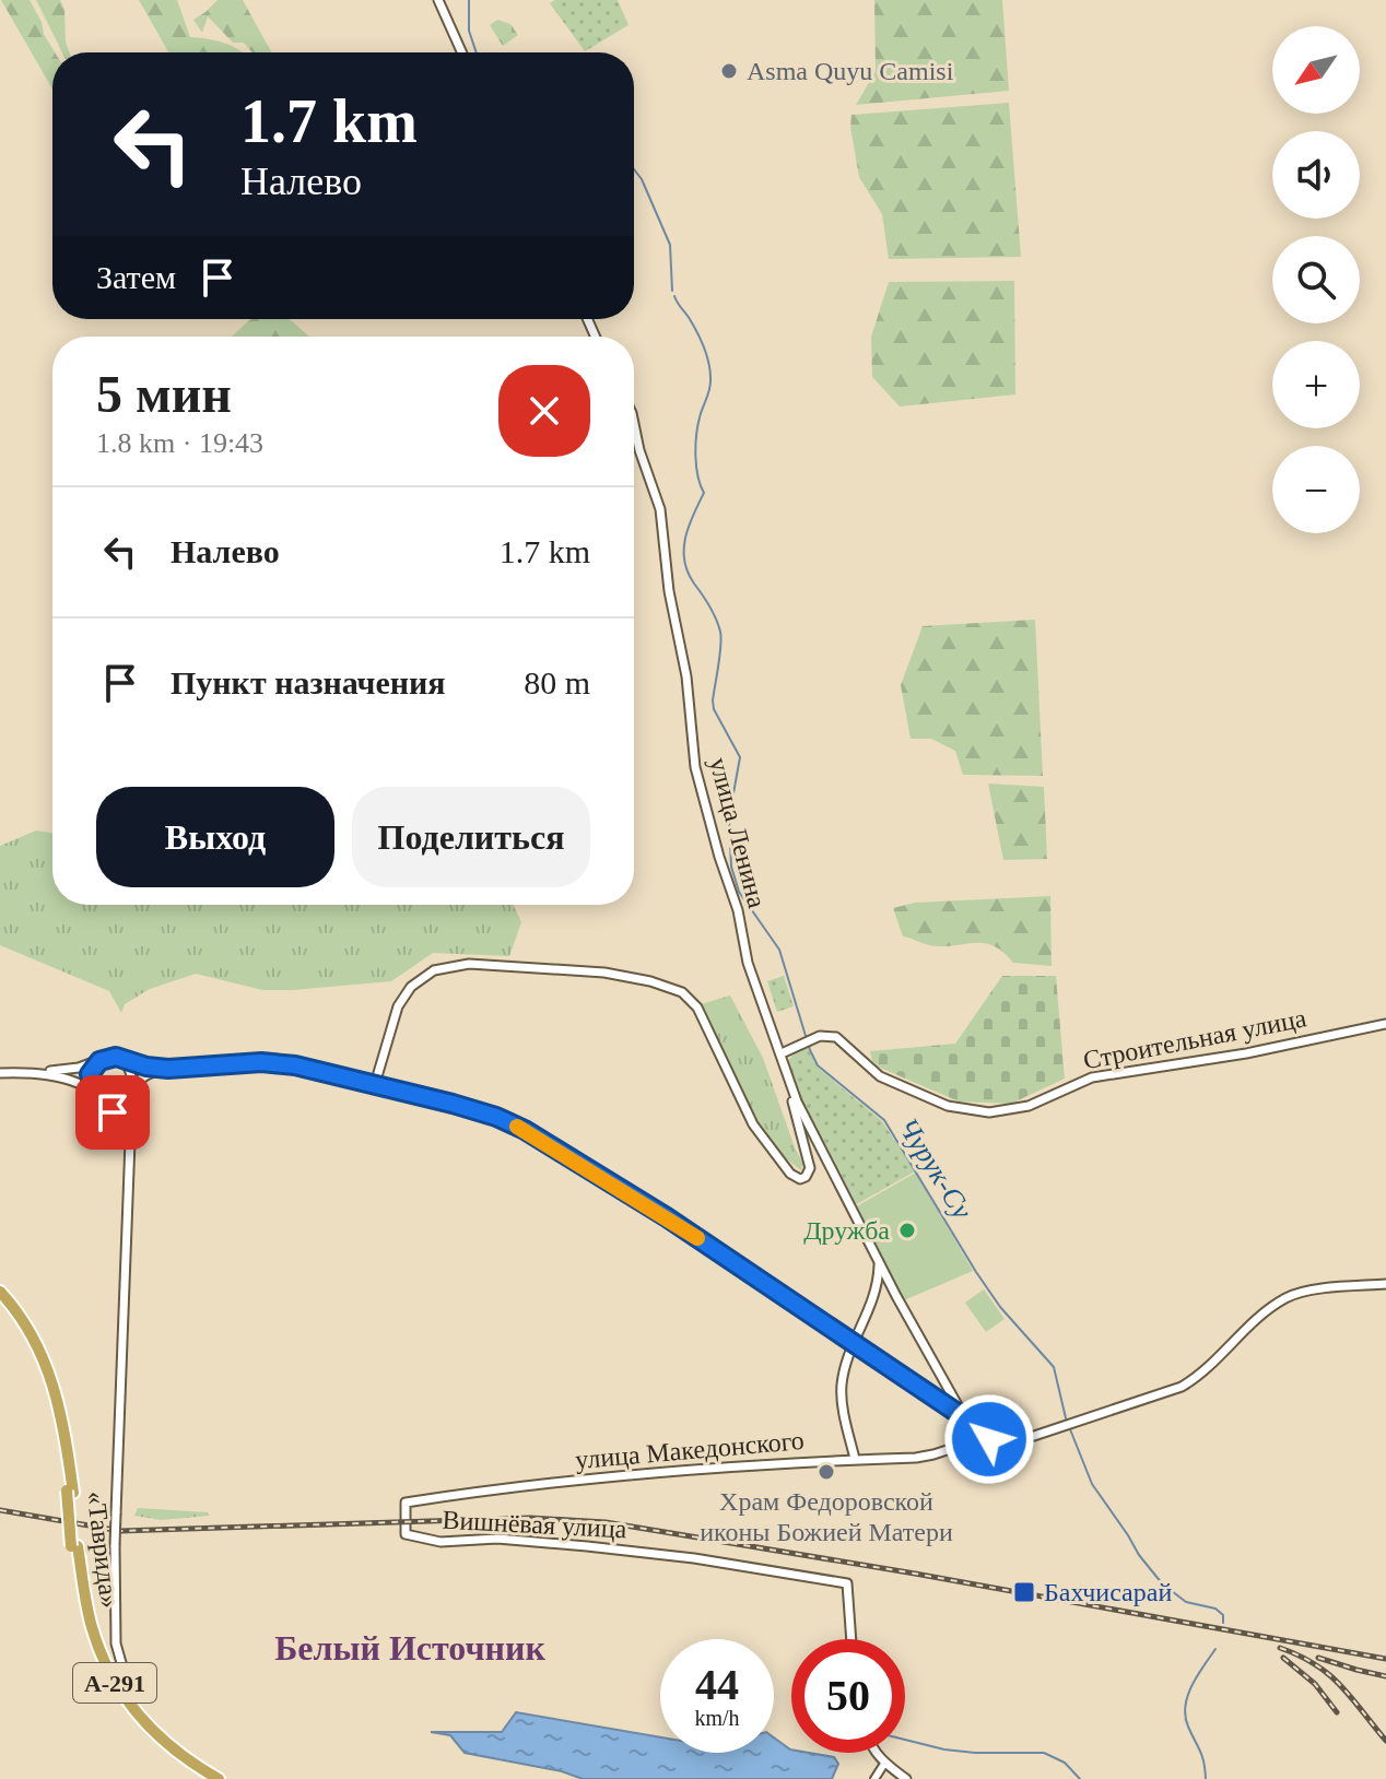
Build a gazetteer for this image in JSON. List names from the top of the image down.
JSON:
{
  "streets": {
    "highway": ["«Таврида»", "А-291"],
    "main road": [
      "улица Ленина",
      "Строительная улица",
      "улица Македонского",
      "Вишнёвая улица"
    ]
  },
  "crossings": [
    ["улица Ленина", "Строительная улица"],
    ["улица Ленина", "улица Македонского"],
    ["улица Македонского", "Вишнёвая улица"]
  ],
  "districts": ["Белый Источник"],
  "water": ["Чурук-Су"],
  "places": {
    "other": ["Asma Quyu Camisi", "Дружба", "Xрам Федоровской иконы Божией Матери"],
    "transit": ["Бахчисарай"]
  },
  "north": "bottom left",
  "page": {
    "map_buttons": ["+", "−"],
    "turn": ["1.7 km", "Налево"],
    "then": "Затем",
    "heading": ["5 мин", "1.8 km · 19:43"],
    "list": [
      {
        "name": "Налево",
        "value": "1.7 km"
      },
      {
        "name": "Пункт назначения",
        "value": "80 m"
      }
    ],
    "buttons": ["Выход", "Поделиться"],
    "speed": "44 km/h",
    "limit": "50"
  }
}
